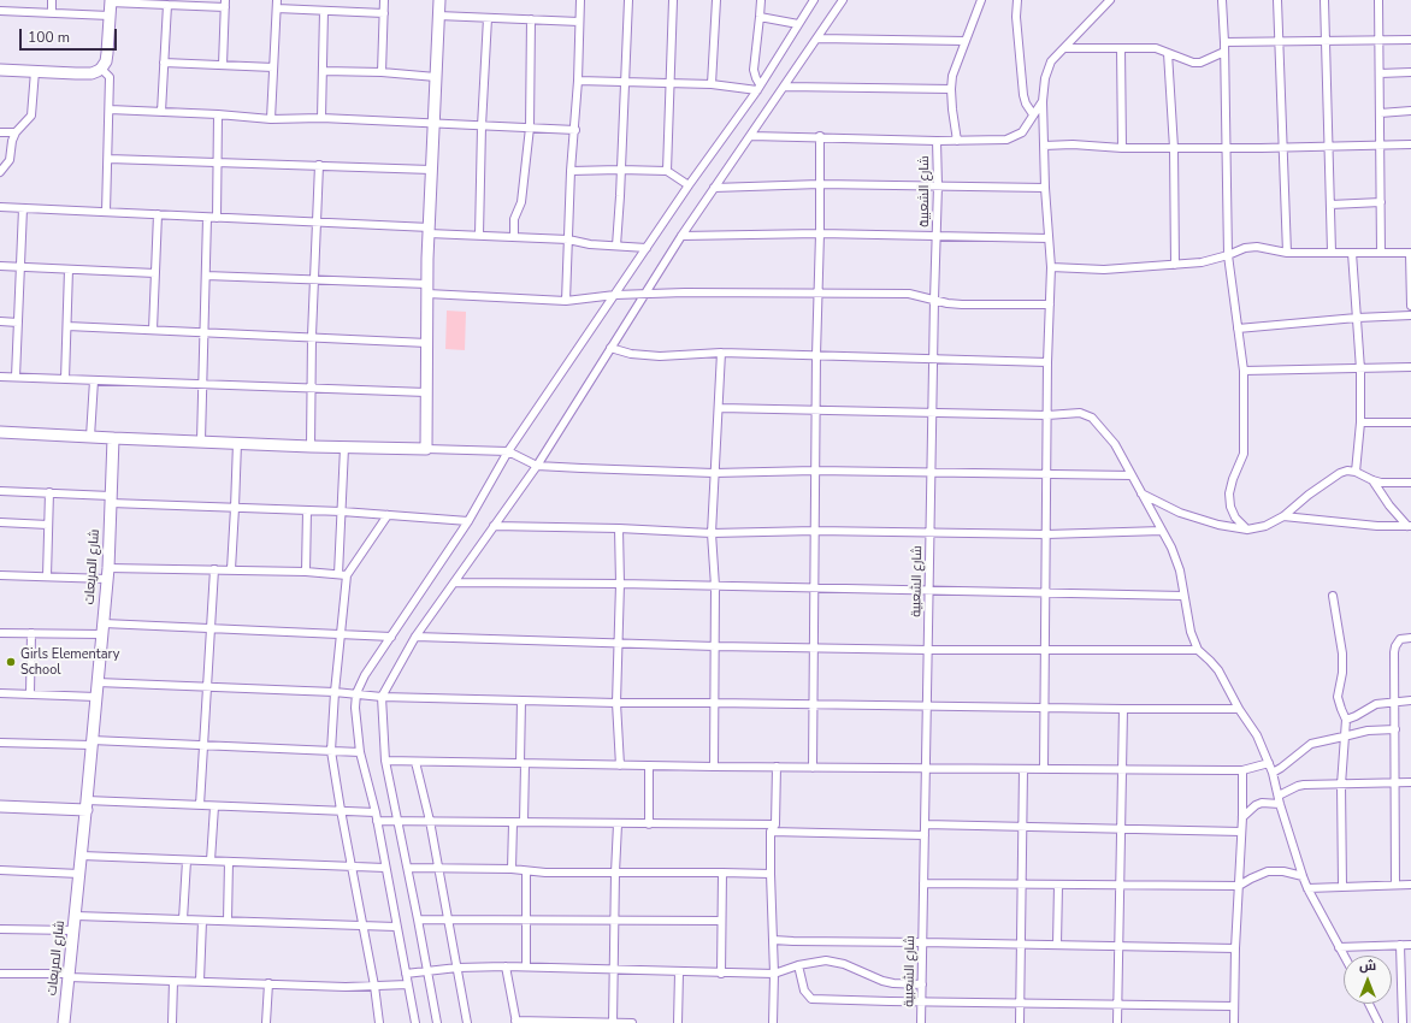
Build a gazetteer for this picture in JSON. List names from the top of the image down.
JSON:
{
  "streets": {
    "street": ["شارع الشعبية", "شارع المربعات"]
  },
  "places": ["Girls Elementary School"],
  "scale_bar": "100 m",
  "north": "top"
}
